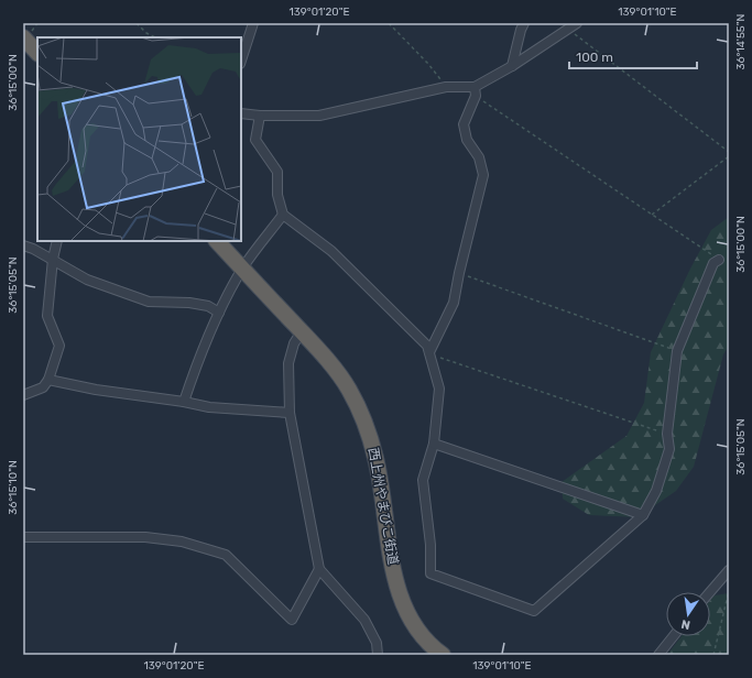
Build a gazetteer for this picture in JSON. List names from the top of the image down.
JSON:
{
  "streets": {
    "highway": ["西上州やまびこ街道"]
  },
  "scale_bar": "100 m",
  "north": "bottom",
  "coordinates": [
    "139°01'20\"E",
    "139°01'10\"E",
    "36°14'55\"N",
    "36°15'00\"N",
    "36°15'05\"N",
    "36°15'10\"N"
  ]
}
